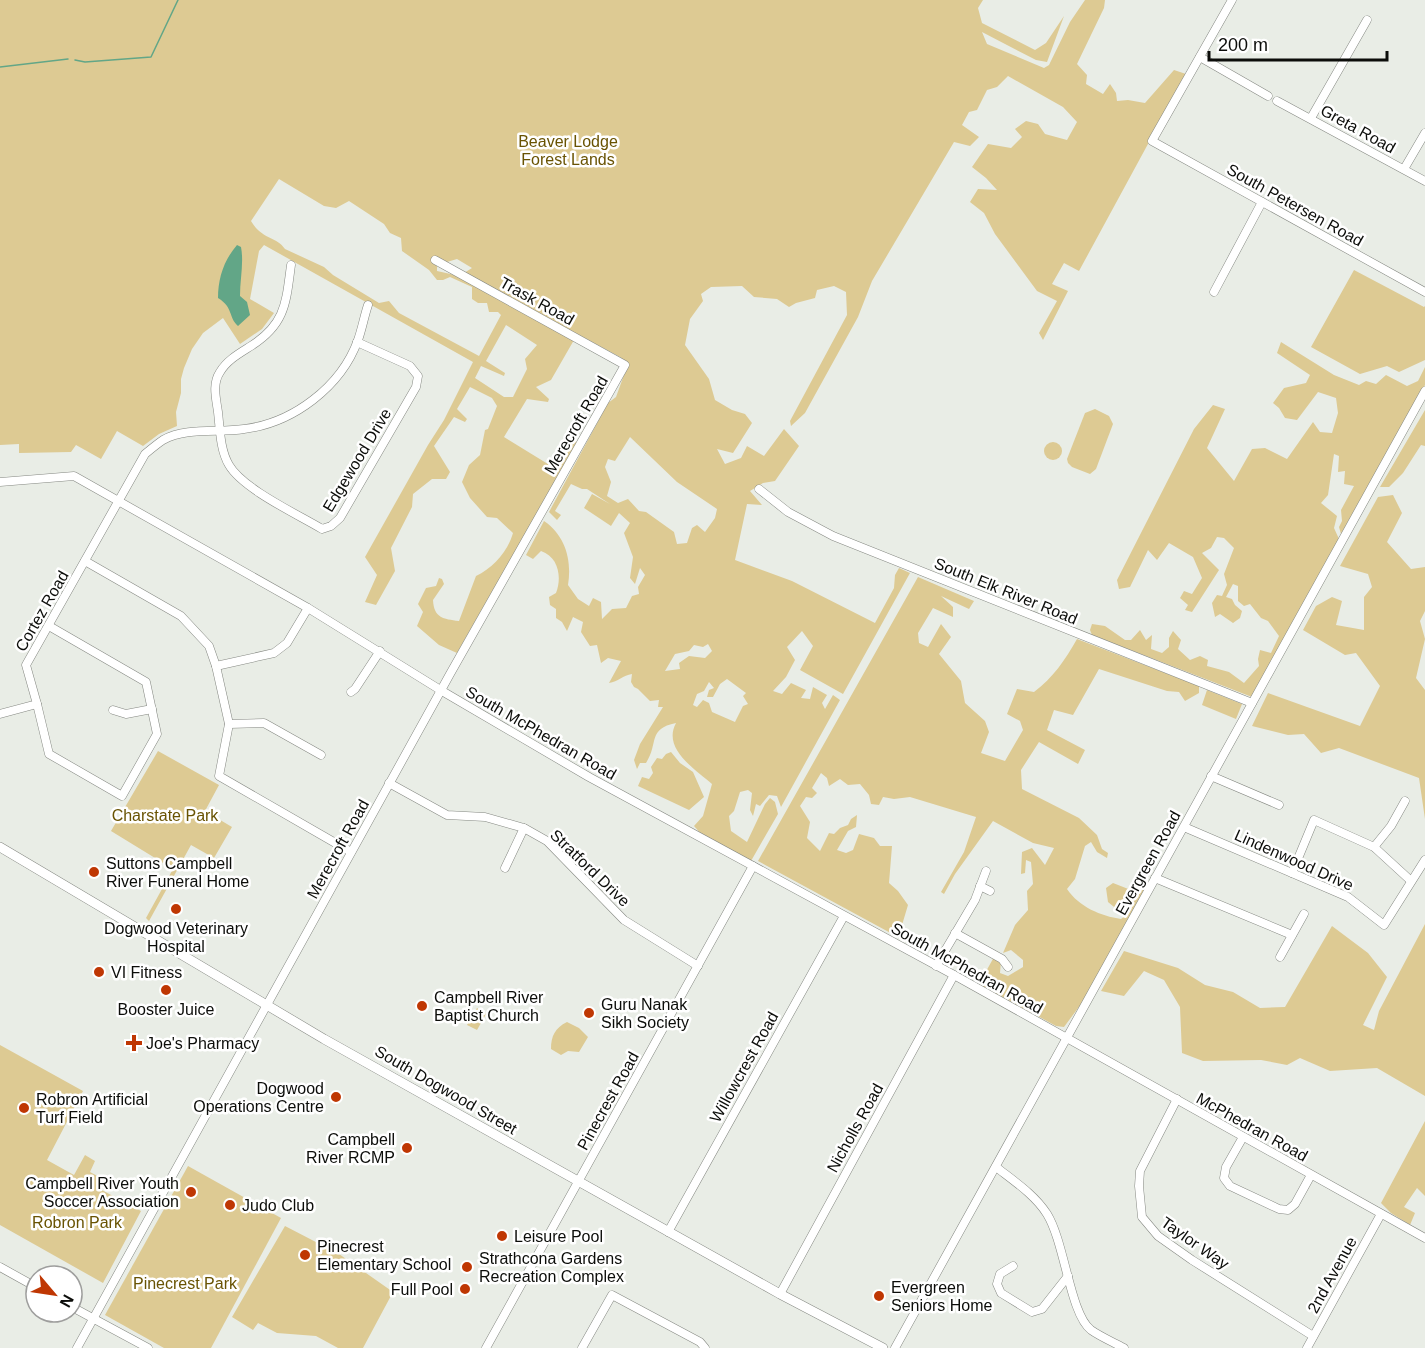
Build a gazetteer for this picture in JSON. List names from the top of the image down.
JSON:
{
  "streets": {
    "main road": ["South Dogwood Street"],
    "street": [
      "Greta Road",
      "South Petersen Road",
      "Trask Road",
      "Merecroft Road",
      "Edgewood Drive",
      "South Elk River Road",
      "Cortez Road",
      "South McPhedran Road",
      "Lindenwood Drive",
      "Evergreen Road",
      "Stratford Drive",
      "Willowcrest Road",
      "Pinecrest Road",
      "McPhedran Road",
      "Nicholls Road",
      "Taylor Way",
      "2nd Avenue"
    ]
  },
  "crossings": [
    ["Trask Road", "Merecroft Road"],
    ["Merecroft Road", "South McPhedran Road"],
    ["Merecroft Road", "Stratford Drive"],
    ["Merecroft Road", "South Dogwood Street"],
    ["Edgewood Drive", "Cortez Road"],
    ["South Elk River Road", "Evergreen Road"],
    ["Cortez Road", "South McPhedran Road"],
    ["South McPhedran Road", "Evergreen Road"],
    ["South McPhedran Road", "Willowcrest Road"],
    ["South McPhedran Road", "Pinecrest Road"],
    ["South McPhedran Road", "McPhedran Road"],
    ["South McPhedran Road", "Nicholls Road"],
    ["Lindenwood Drive", "Evergreen Road"],
    ["Evergreen Road", "McPhedran Road"],
    ["Stratford Drive", "Pinecrest Road"],
    ["Willowcrest Road", "South Dogwood Street"],
    ["South Dogwood Street", "Pinecrest Road"],
    ["South Dogwood Street", "Nicholls Road"],
    ["McPhedran Road", "Taylor Way"],
    ["McPhedran Road", "2nd Avenue"],
    ["Taylor Way", "2nd Avenue"]
  ],
  "parks": [
    "Beaver Lodge Forest Lands",
    "Charstate Park",
    "Robron Park",
    "Pinecrest Park"
  ],
  "places": {
    "other": [
      "Suttons Campbell River Funeral Home",
      "Dogwood Veterinary Hospital",
      "VI Fitness",
      "Booster Juice",
      "Campbell River Baptist Church",
      "Guru Nanak Sikh Society",
      "Dogwood Operations Centre",
      "Robron Artificial Turf Field",
      "Campbell River RCMP",
      "Campbell River Youth Soccer Association",
      "Judo Club",
      "Leisure Pool",
      "Pinecrest Elementary School",
      "Strathcona Gardens Recreation Complex",
      "Full Pool",
      "Evergreen Seniors Home"
    ],
    "health": ["Joe's Pharmacy"]
  },
  "scale_bar": "200 m",
  "north": "bottom right"
}
